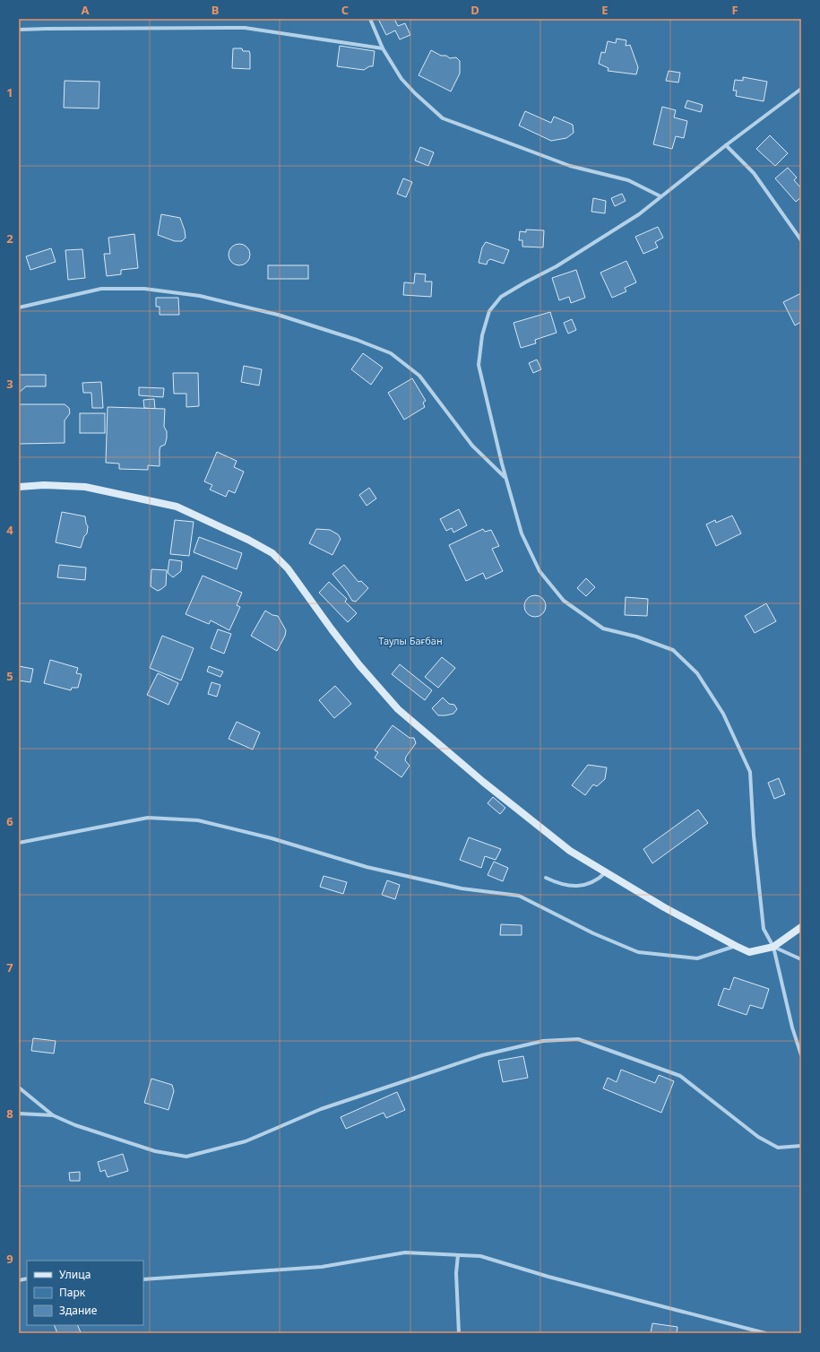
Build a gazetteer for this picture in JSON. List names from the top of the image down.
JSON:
{
  "parks": ["Таулы Бағбан"],
  "legend": ["Улица", "Парк", "Здание"],
  "grid": {
    "columns": [
      "A",
      "B",
      "C",
      "D",
      "E",
      "F"
    ],
    "rows": [
      "1",
      "2",
      "3",
      "4",
      "5",
      "6",
      "7",
      "8",
      "9"
    ]
  }
}
